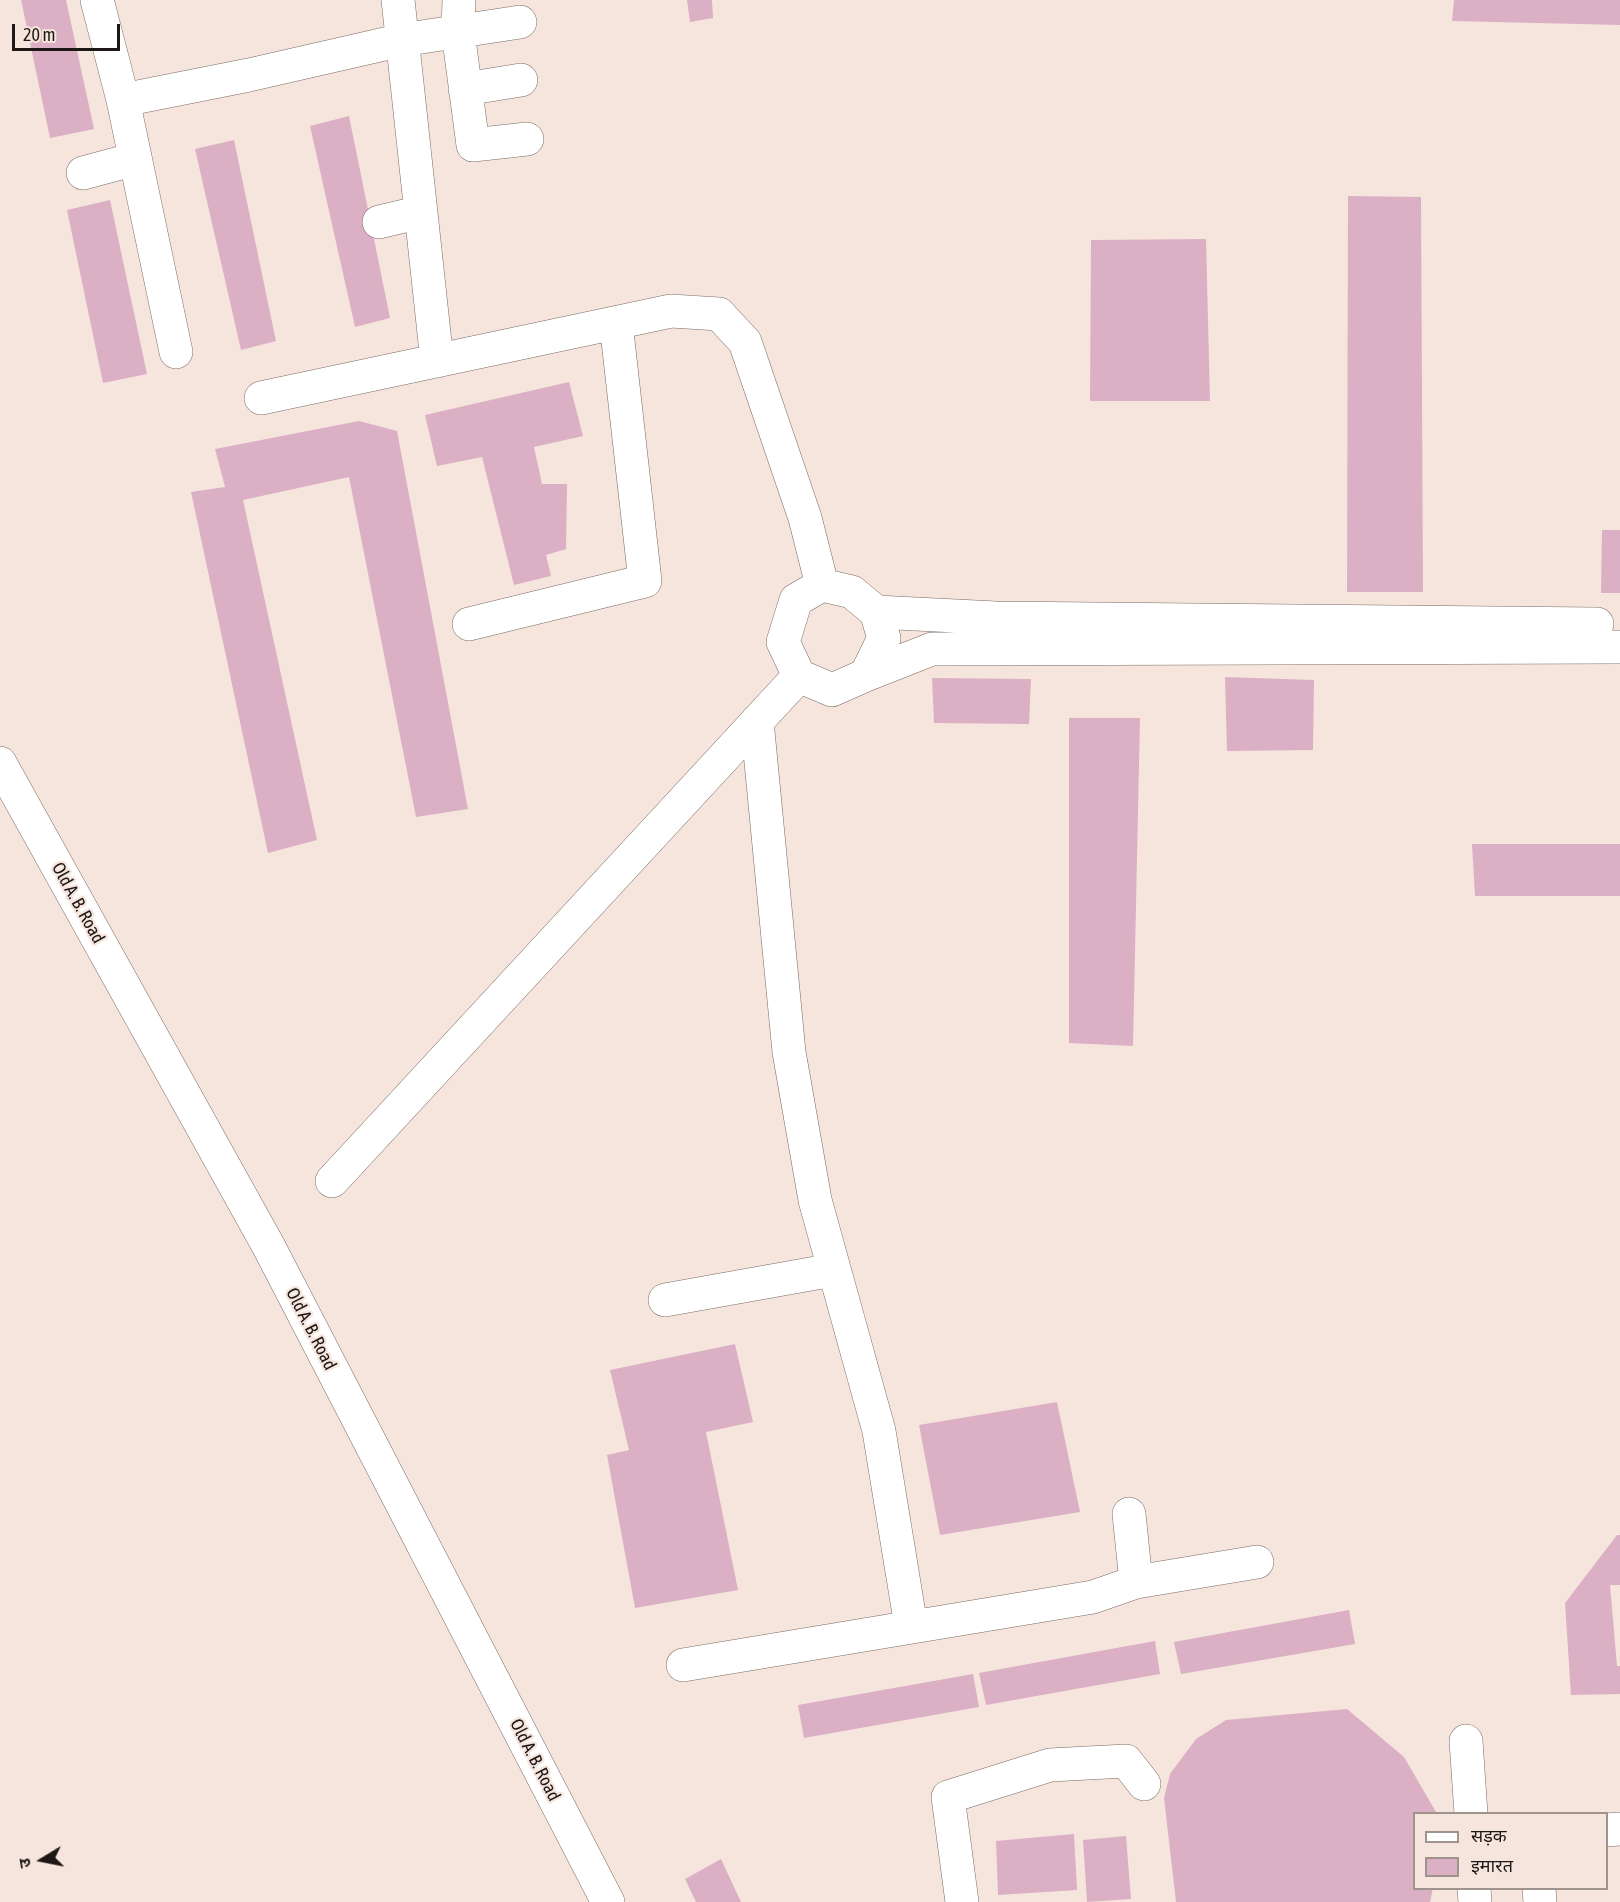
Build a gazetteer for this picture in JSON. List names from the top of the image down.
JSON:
{
  "streets": {
    "street": ["Old A. B. Road"]
  },
  "legend": ["सड़क", "इमारत"],
  "scale_bar": "20 m",
  "north": "left"
}
